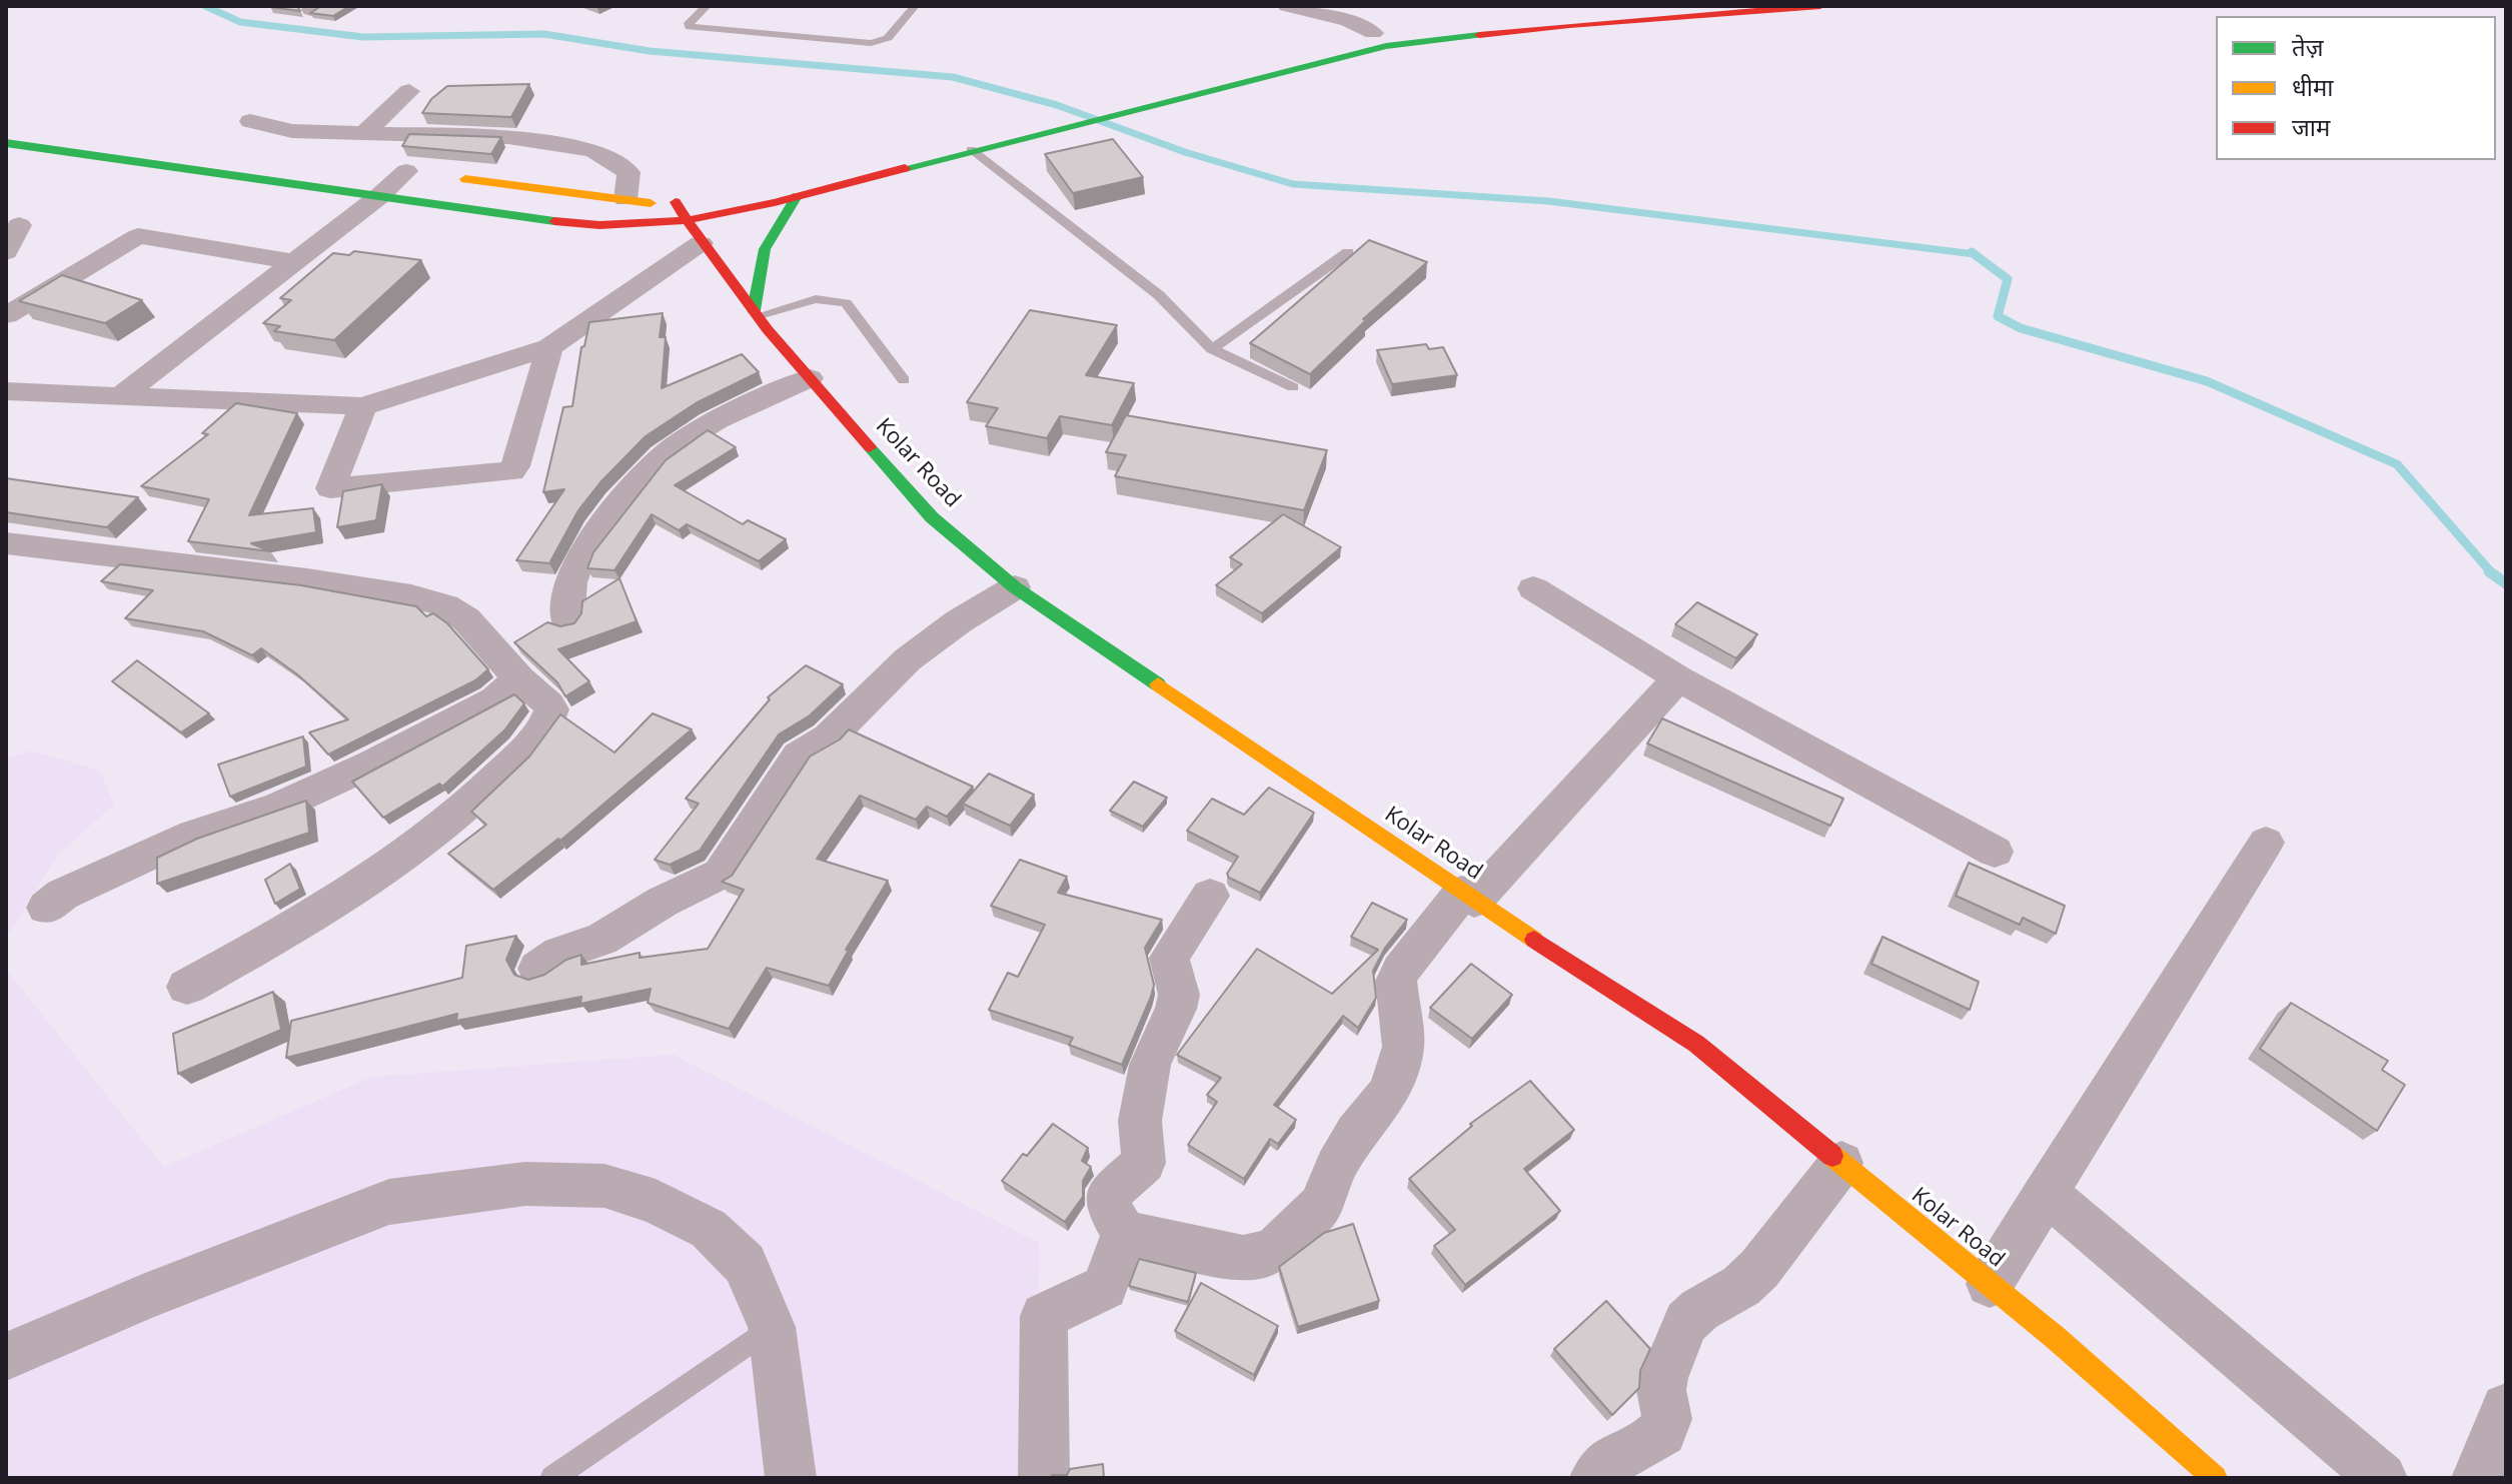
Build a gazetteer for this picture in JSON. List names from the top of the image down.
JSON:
{
  "streets": {
    "main road": ["Kolar Road"]
  },
  "legend": ["तेज़", "धीमा", "जाम"]
}
